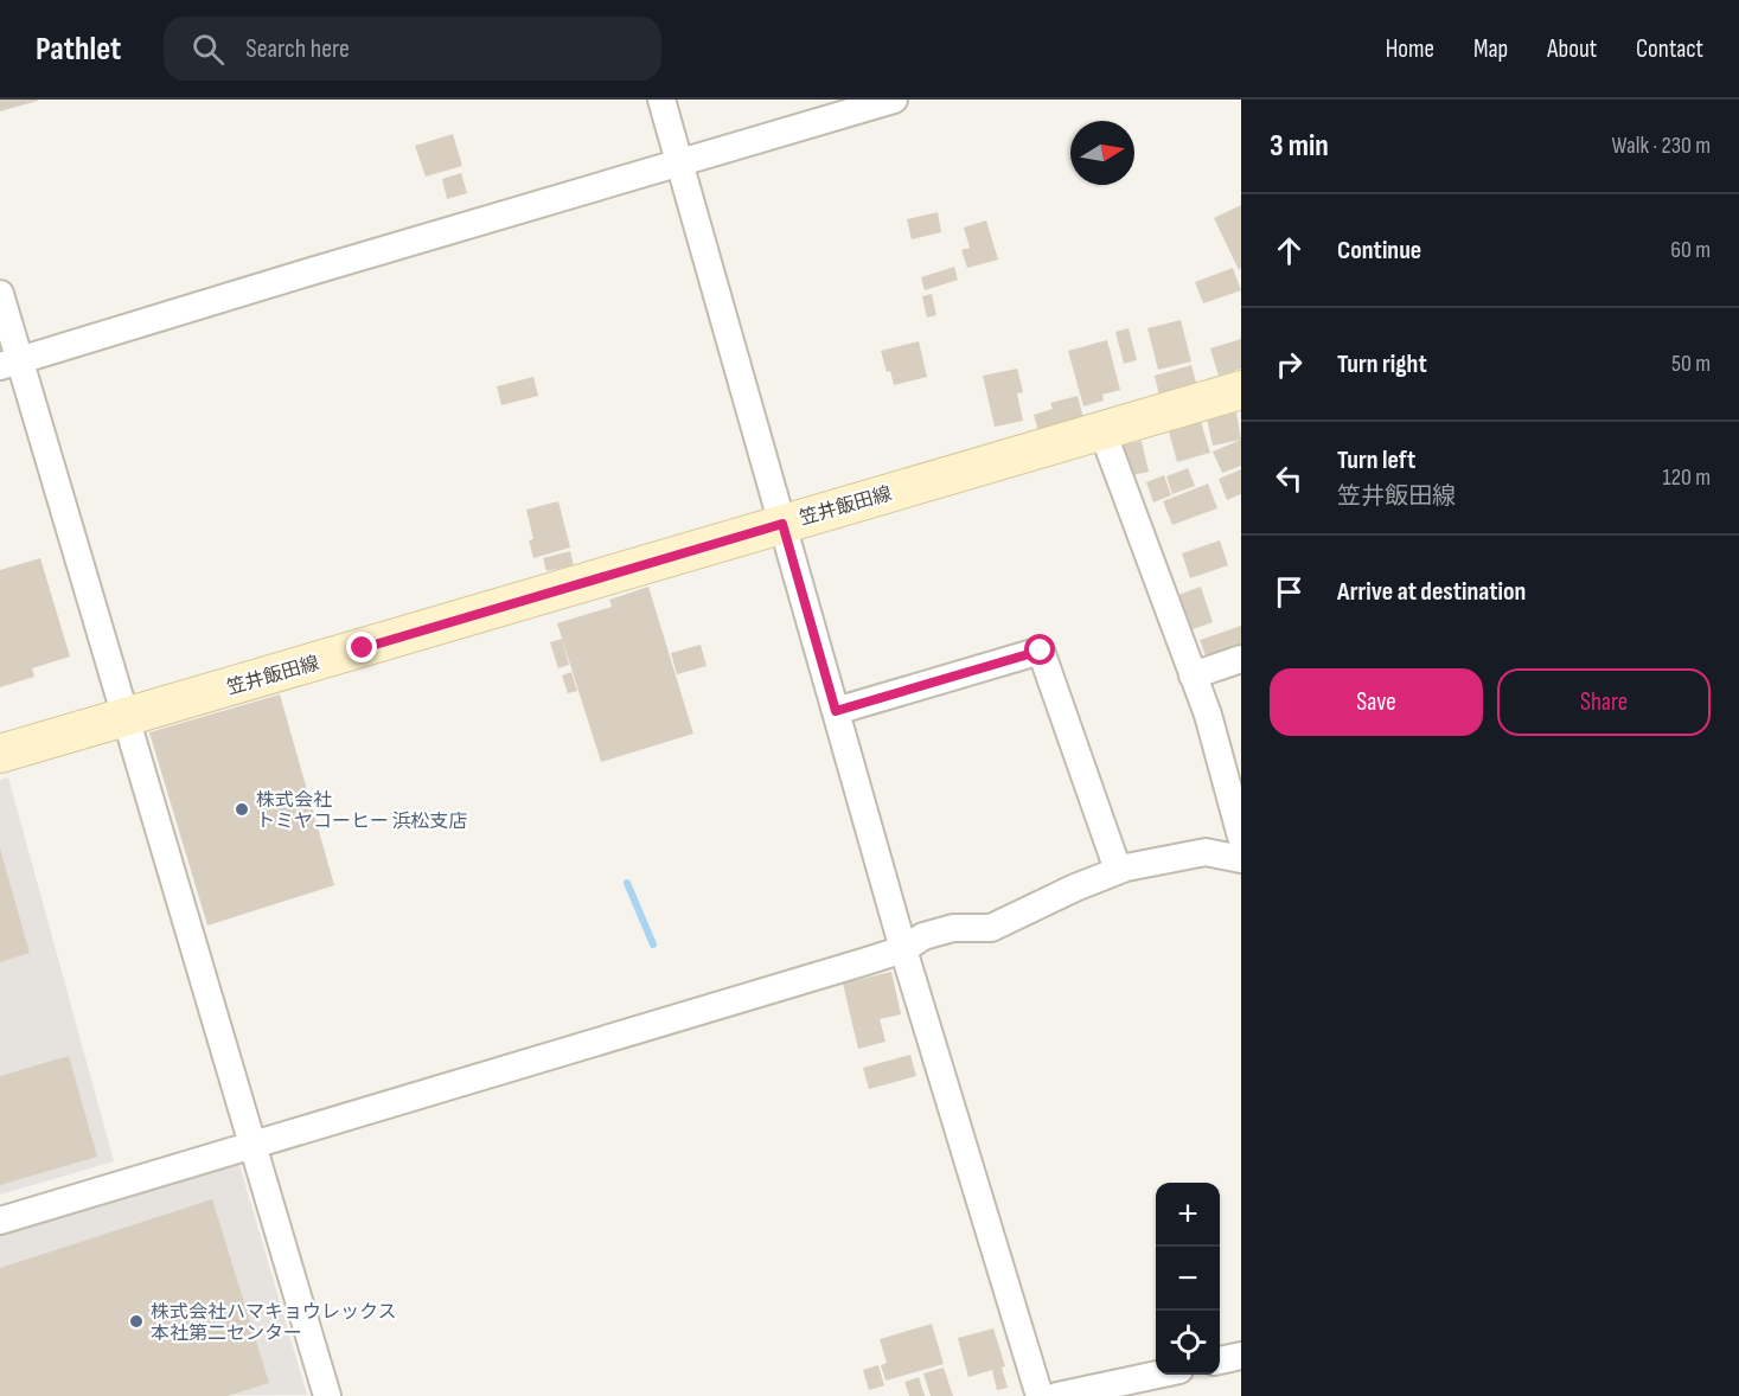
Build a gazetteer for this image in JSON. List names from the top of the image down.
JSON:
{
  "streets": {
    "main road": ["笠井飯田線"]
  },
  "places": ["株式会社 トミヤコーヒー 浜松支店", "株式会社ハマキョウレックス 本社第二センター"],
  "north": "right",
  "page": {
    "header": "Pathlet",
    "search": "Search here",
    "nav": [
      "Home",
      "Map",
      "About",
      "Contact"
    ],
    "heading": ["3 min", "Walk · 230 m"],
    "list": [
      ["Continue", "60 m"],
      ["Turn right", "50 m"],
      ["Turn left", "笠井飯田線", "120 m"],
      "Arrive at destination"
    ],
    "buttons": ["Save", "Share"],
    "map_buttons": ["+", "−"]
  }
}
